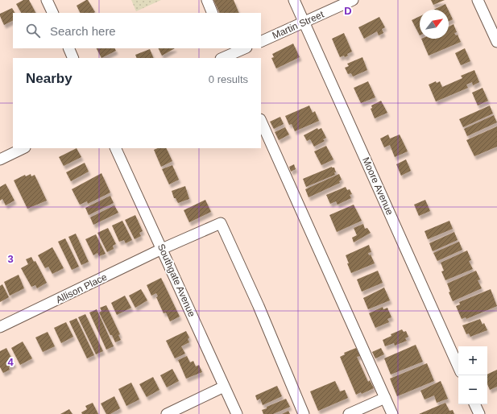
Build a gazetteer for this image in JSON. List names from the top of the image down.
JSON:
{
  "streets": {
    "street": [
      "Martin Street",
      "Moore Avenue",
      "Southgate Avenue",
      "Allison Place"
    ]
  },
  "crossings": [
    ["Martin Street", "Moore Avenue"],
    ["Southgate Avenue", "Allison Place"]
  ],
  "north": "top right",
  "page": {
    "search": "Search here",
    "heading": ["Nearby", "0 results"],
    "map_buttons": ["+", "−"]
  },
  "grid": {
    "columns": ["D"],
    "rows": ["3", "4"]
  }
}
